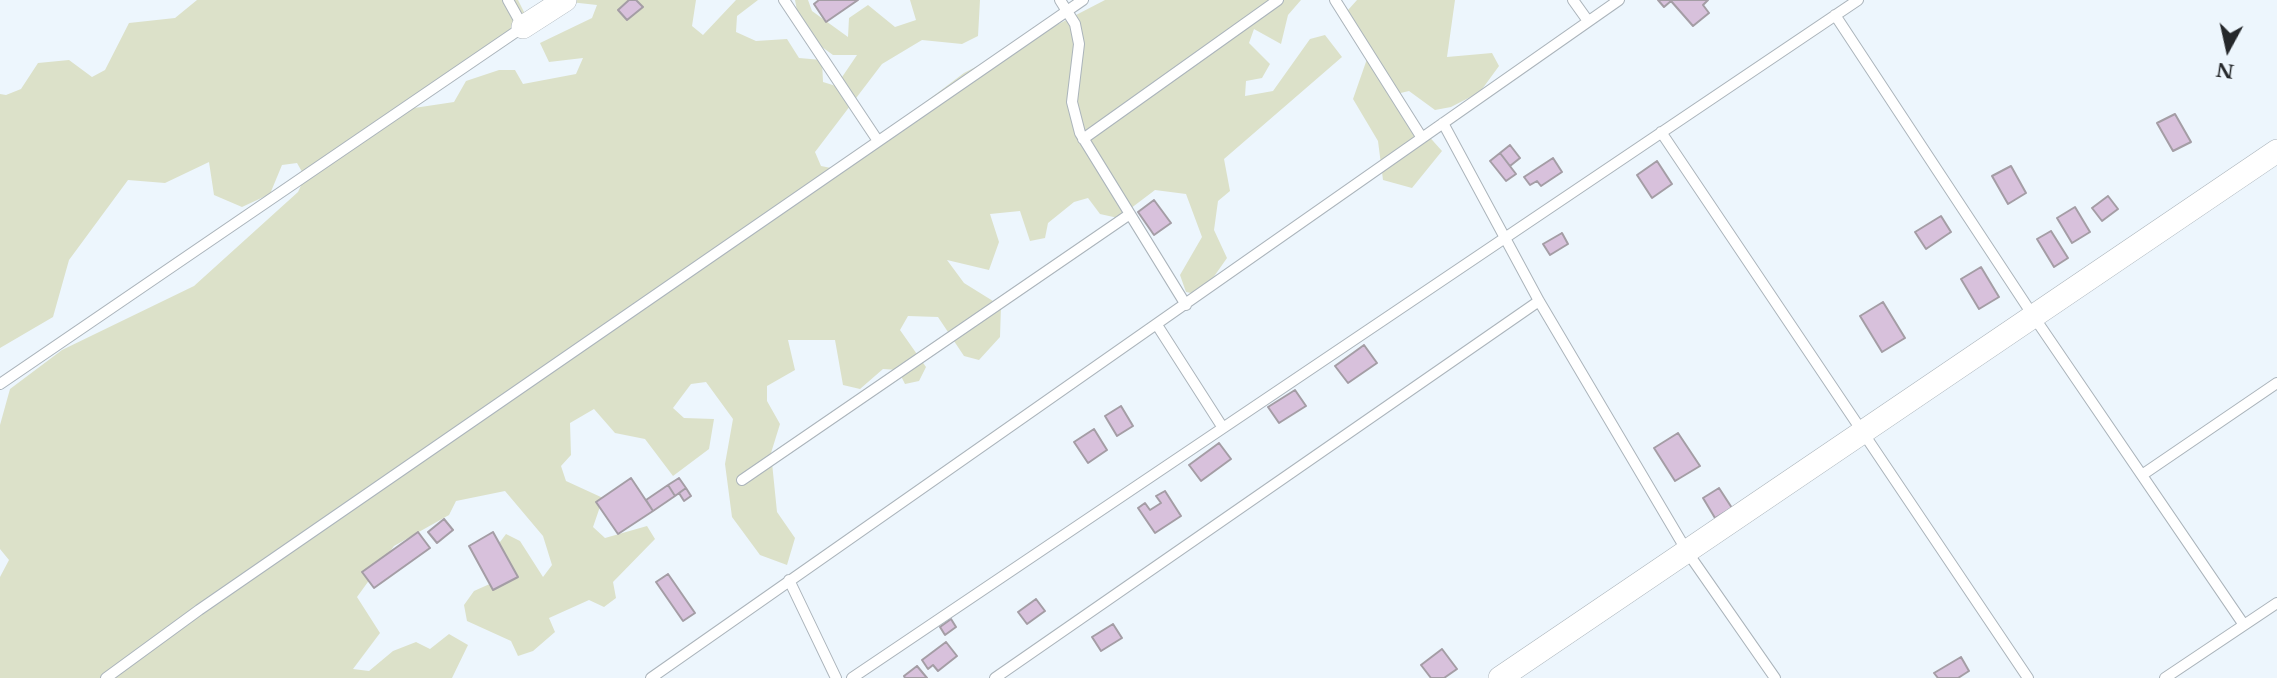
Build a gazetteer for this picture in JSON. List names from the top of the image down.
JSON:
{
  "north": "bottom"
}
